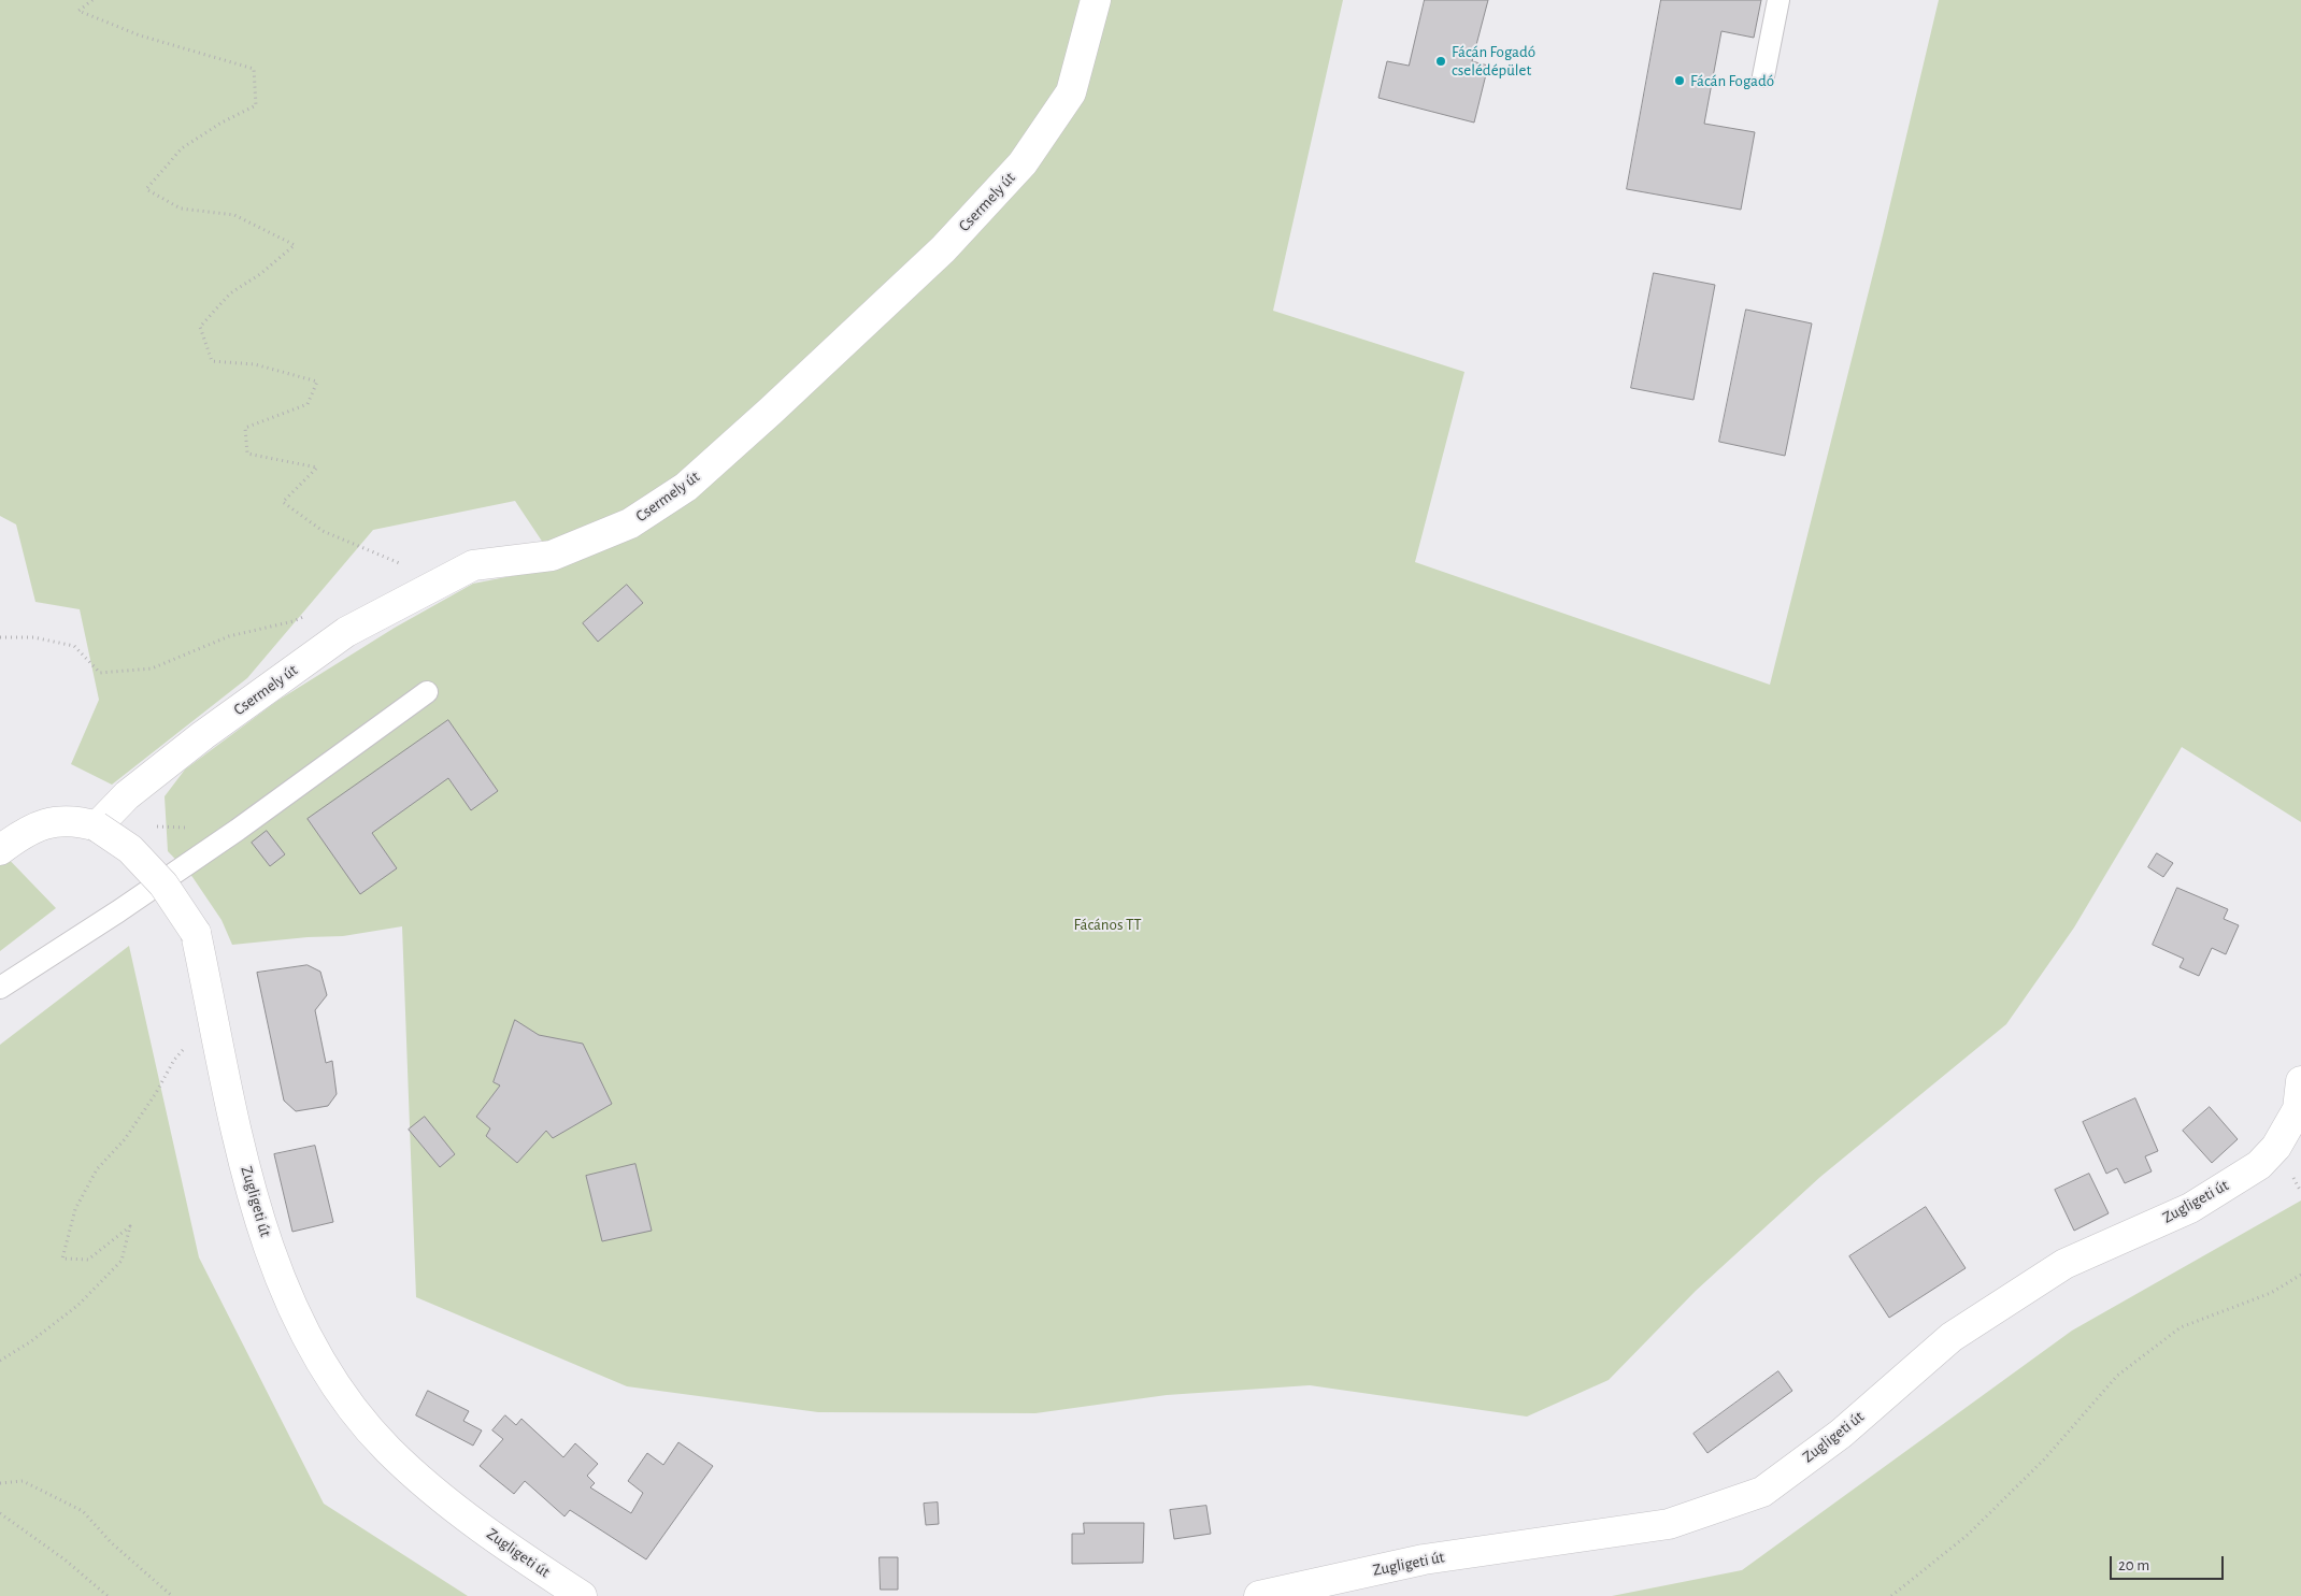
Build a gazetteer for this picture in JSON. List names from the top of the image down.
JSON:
{
  "streets": {
    "street": ["Csermely út", "Zugligeti út"]
  },
  "crossings": [
    ["Csermely út", "Zugligeti út"]
  ],
  "parks": ["Fácános TT"],
  "places": ["Fácán Fogadó cselédépület", "Fácán Fogadó"],
  "scale_bar": "20 m"
}
